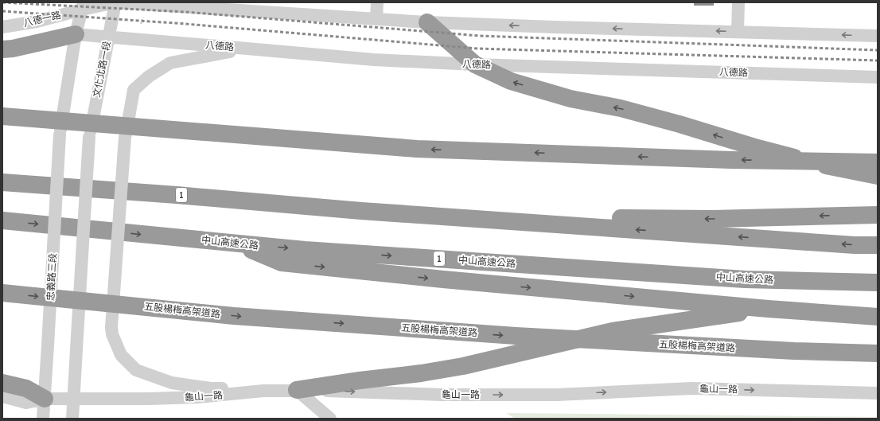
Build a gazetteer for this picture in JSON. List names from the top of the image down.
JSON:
{
  "streets": {
    "highway": ["1", "中山高速公路", "五股楊梅高架道路"],
    "street": [
      "八德一路",
      "八德路",
      "文化北路一段",
      "忠義路三段",
      "龜山一路"
    ]
  },
  "crossings": [
    ["八德一路", "文化北路一段"],
    ["八德路", "文化北路一段"],
    ["八德路", "忠義路三段"],
    ["文化北路一段", "龜山一路"],
    ["忠義路三段", "龜山一路"]
  ],
  "one_way": ["龜山一路"]
}
